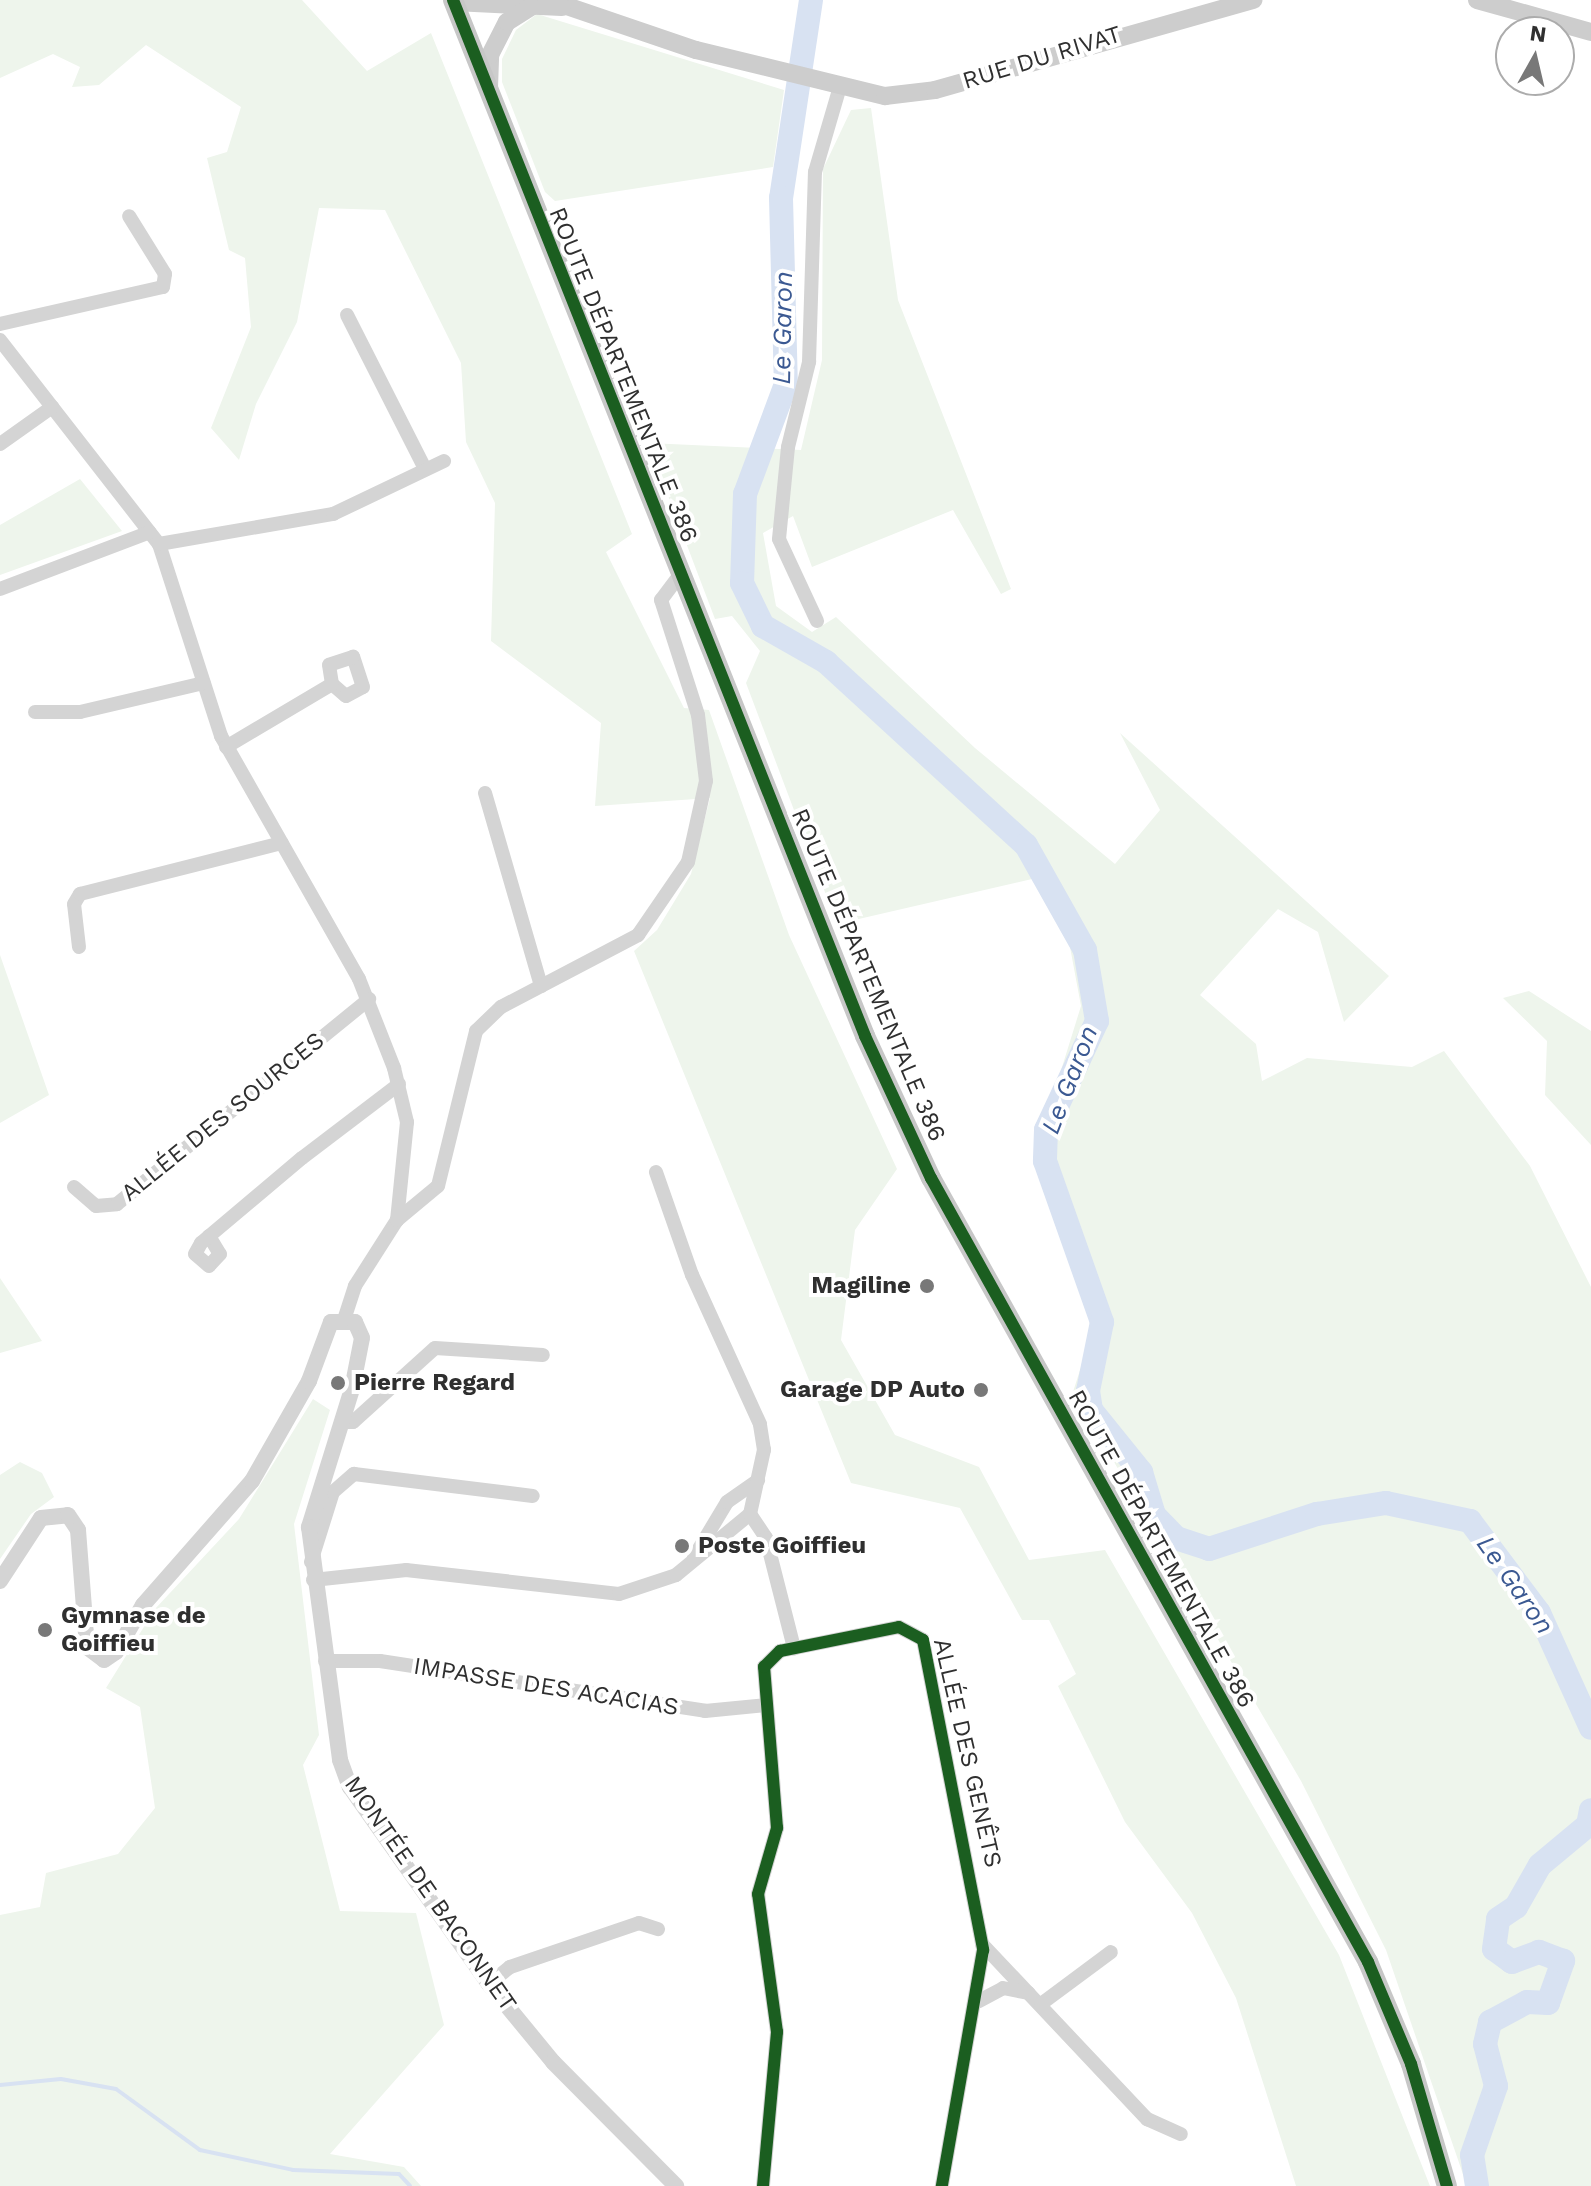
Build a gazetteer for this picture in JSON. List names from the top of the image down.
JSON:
{
  "streets": {
    "main road": ["RUE DU RIVAT", "ROUTE DÉPARTEMENTALE 386"],
    "street": [
      "ALLÉE DES SOURCES",
      "IMPASSE DES ACACIAS",
      "ALLÉE DES GENÊTS",
      "MONTÉE DE BACONNET"
    ]
  },
  "crossings": [
    ["RUE DU RIVAT", "ROUTE DÉPARTEMENTALE 386"],
    ["IMPASSE DES ACACIAS", "ALLÉE DES GENÊTS"],
    ["IMPASSE DES ACACIAS", "MONTÉE DE BACONNET"]
  ],
  "water": ["Le Garon"],
  "places": [
    "Magiline",
    "Pierre Regard",
    "Garage DP Auto",
    "Poste Goiffieu",
    "Gymnase de Goiffieu"
  ],
  "north": "top"
}
